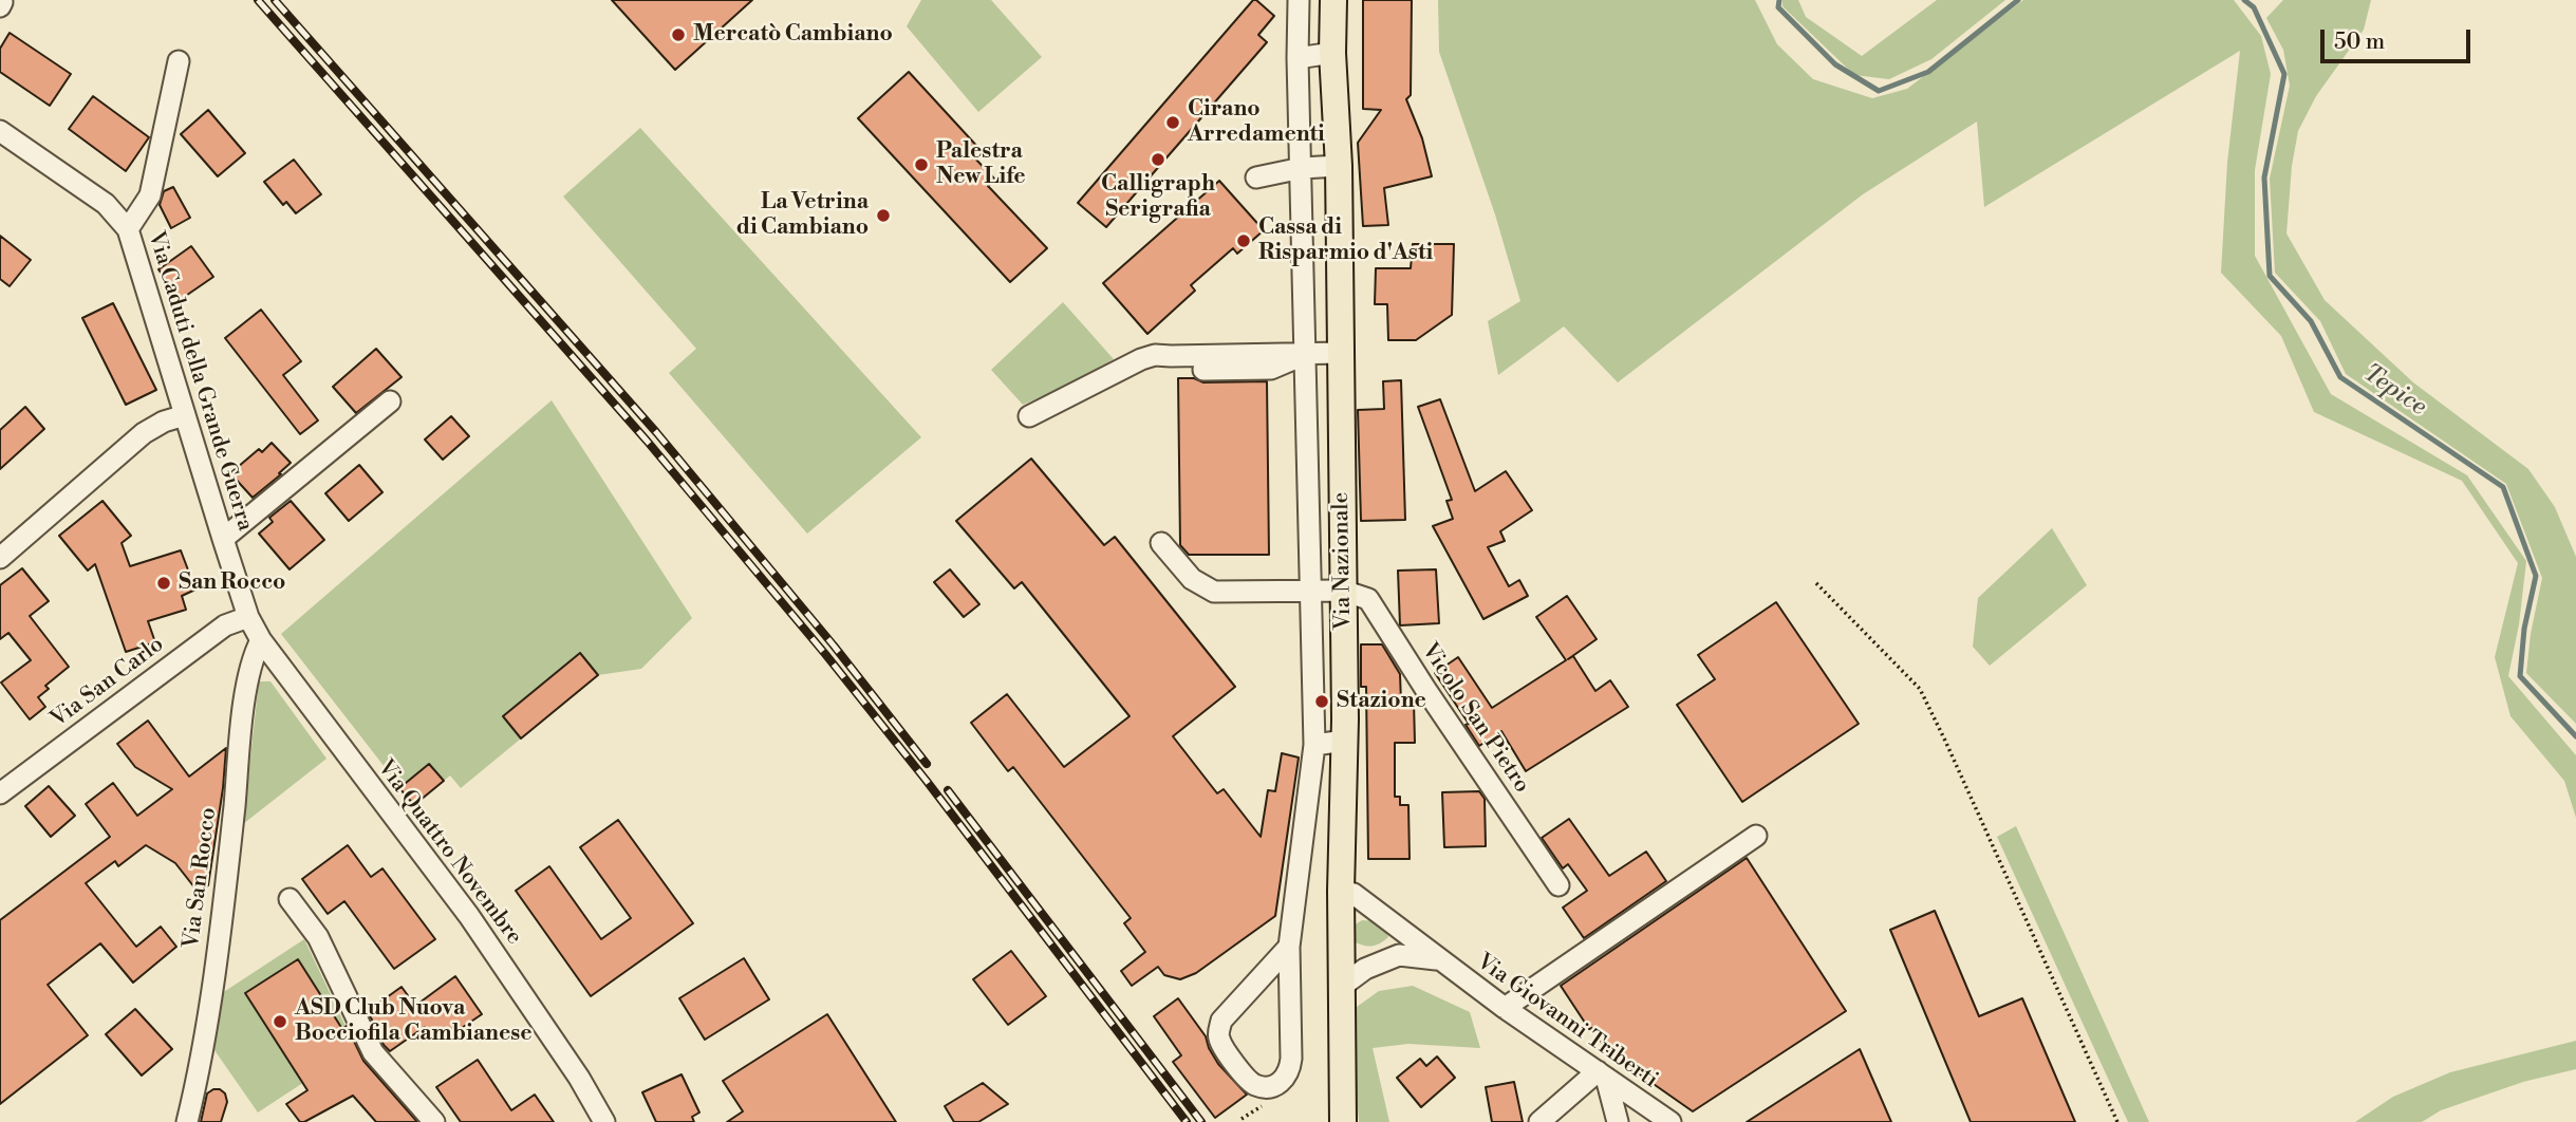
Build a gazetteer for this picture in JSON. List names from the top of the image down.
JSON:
{
  "streets": {
    "main road": ["Via Nazionale"],
    "street": [
      "Via Caduti della Grande Guerra",
      "Via San Carlo",
      "Vicolo San Pietro",
      "Via Quattro Novembre",
      "Via San Rocco",
      "Via Giovanni Triberti"
    ]
  },
  "crossings": [
    ["Via Caduti della Grande Guerra", "Via San Carlo"],
    ["Via Caduti della Grande Guerra", "Via Quattro Novembre"],
    ["Via Nazionale", "Vicolo San Pietro"],
    ["Via Nazionale", "Via Giovanni Triberti"],
    ["Via San Carlo", "Via Quattro Novembre"],
    ["Via Quattro Novembre", "Via San Rocco"]
  ],
  "water": ["Tepice"],
  "places": [
    "Mercatò Cambiano",
    "Cirano Arredamenti",
    "Calligraph Serigrafia",
    "Palestra New Life",
    "La Vetrina di Cambiano",
    "Cassa di Risparmio d'Asti",
    "San Rocco",
    "Stazione",
    "ASD Club Nuova Bocciofila Cambianese"
  ],
  "scale_bar": "50 m"
}
